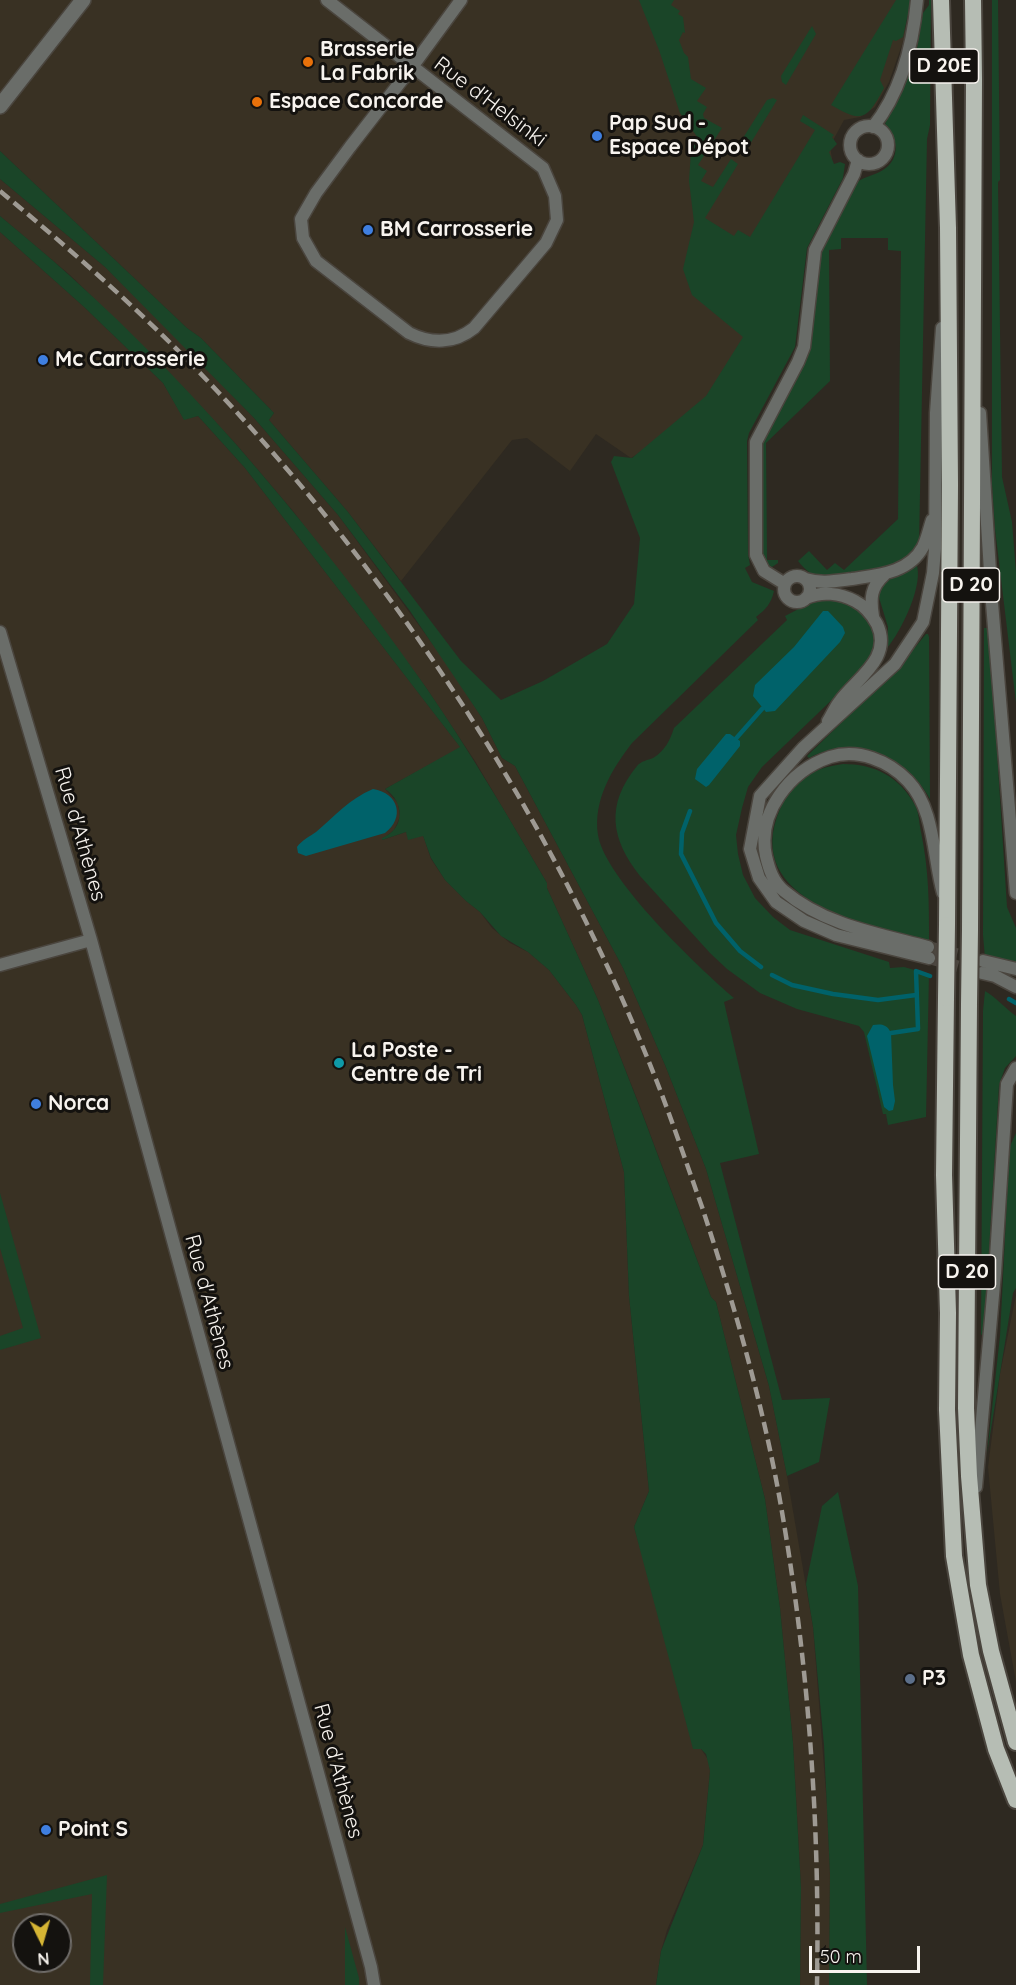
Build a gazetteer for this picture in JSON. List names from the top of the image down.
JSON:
{
  "streets": {
    "highway": ["D 20E", "D 20"],
    "street": ["Rue d'Helsinki", "Rue d'Athènes"]
  },
  "crossings": [
    ["D 20E", "D 20"]
  ],
  "places": [
    "Brasserie La Fabrik",
    "Espace Concorde",
    "Pap Sud - Espace Dépot",
    "BM Carrosserie",
    "Mc Carrosserie",
    "La Poste - Centre de Tri",
    "Norca",
    "P3",
    "Point S"
  ],
  "scale_bar": "50 m",
  "north": "bottom"
}
